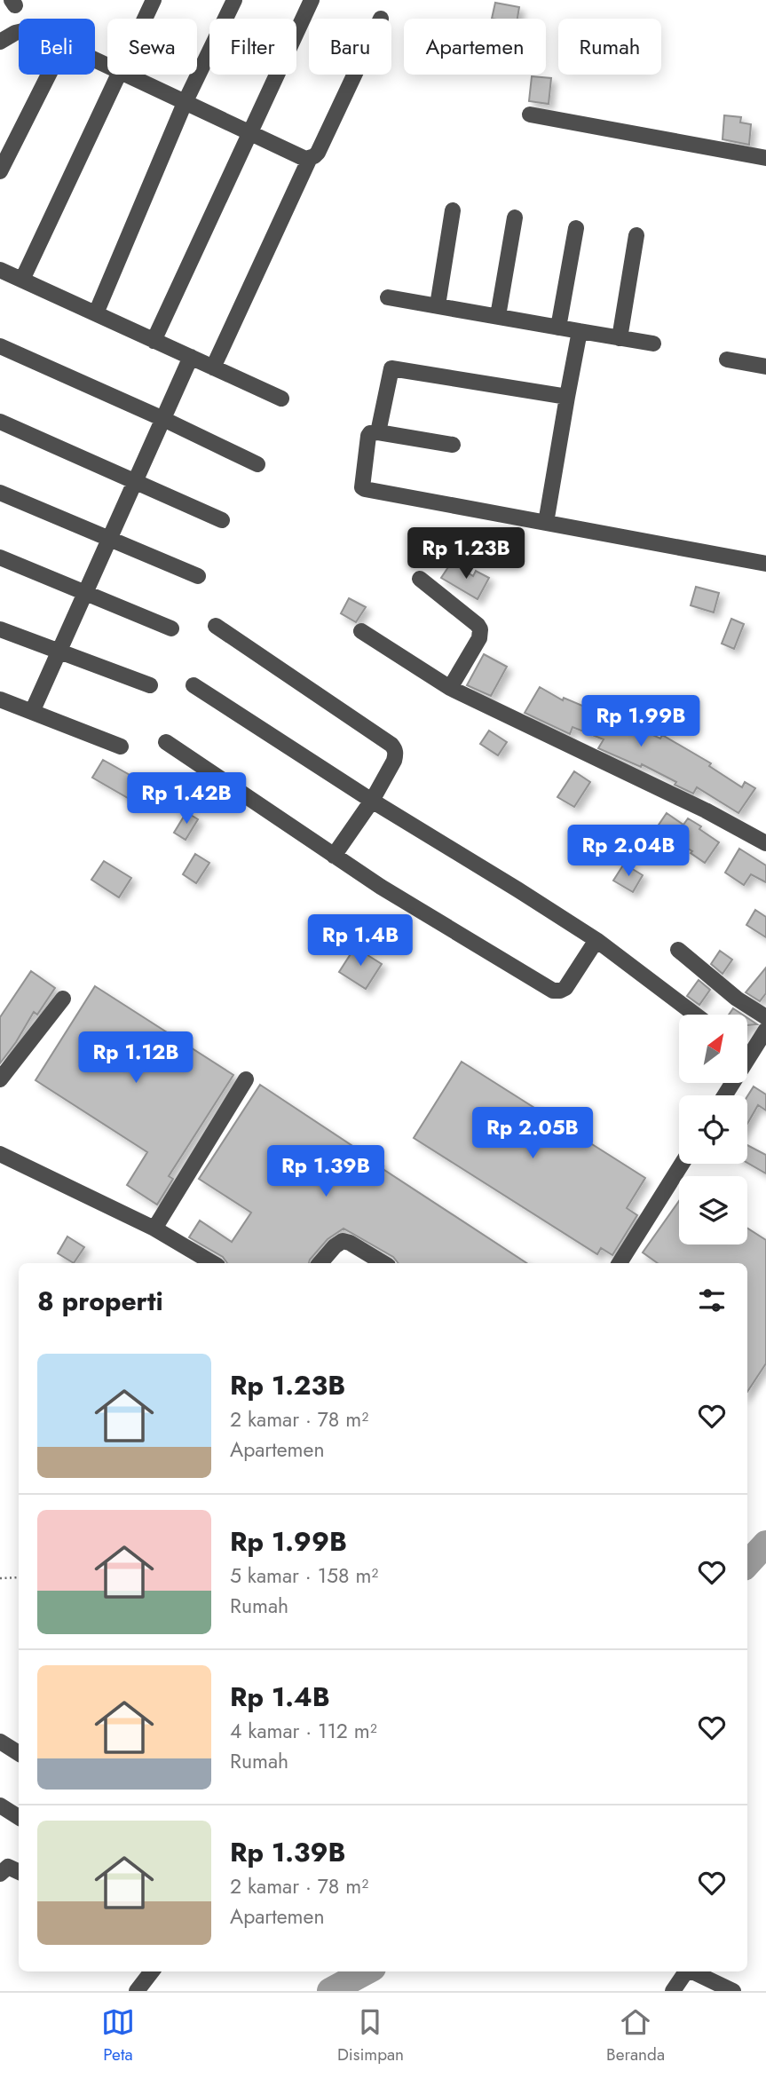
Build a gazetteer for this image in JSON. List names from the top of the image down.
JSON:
{
  "north": "top right",
  "page": {
    "chip": [
      "Beli",
      "Sewa",
      "Filter",
      "Baru",
      "Apartemen",
      "Rumah"
    ],
    "price": [
      "Rp 1.23B",
      "Rp 1.99B",
      "Rp 1.42B",
      "Rp 2.04B",
      "Rp 1.4B",
      "Rp 1.12B",
      "Rp 2.05B",
      "Rp 1.39B"
    ],
    "heading": "8 properti",
    "list": [
      {
        "name": "Rp 1.23B",
        "note": "2 kamar · 78 m² · Apartemen"
      },
      {
        "name": "Rp 1.99B",
        "note": "5 kamar · 158 m² · Rumah"
      },
      {
        "name": "Rp 1.4B",
        "note": "4 kamar · 112 m² · Rumah"
      },
      {
        "name": "Rp 1.39B",
        "note": "2 kamar · 78 m² · Apartemen"
      }
    ],
    "tabs": ["Peta", "Disimpan", "Beranda"]
  }
}
